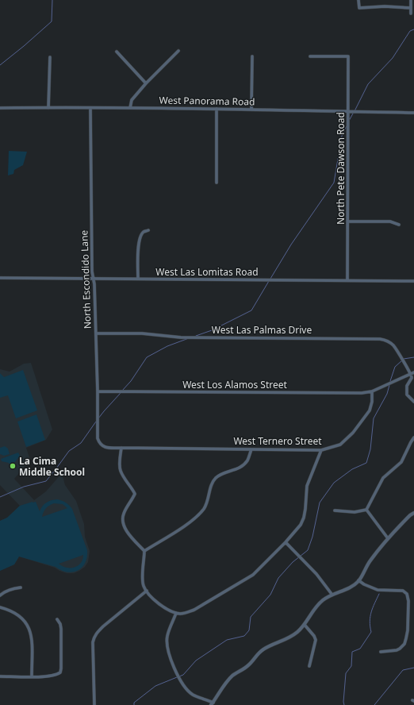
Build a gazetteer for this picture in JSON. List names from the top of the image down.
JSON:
{
  "streets": {
    "street": [
      "West Panorama Road",
      "North Pete Dawson Road",
      "West Las Lomitas Road",
      "North Escondido Lane",
      "West Las Palmas Drive",
      "West Los Alamos Street",
      "West Ternero Street"
    ]
  },
  "crossings": [
    ["West Panorama Road", "North Pete Dawson Road"],
    ["West Panorama Road", "North Escondido Lane"],
    ["North Pete Dawson Road", "West Las Lomitas Road"],
    ["West Las Lomitas Road", "North Escondido Lane"],
    ["North Escondido Lane", "West Las Palmas Drive"],
    ["North Escondido Lane", "West Los Alamos Street"],
    ["North Escondido Lane", "West Ternero Street"],
    ["West Los Alamos Street", "West Ternero Street"]
  ],
  "places": ["La Cima Middle School"]
}
